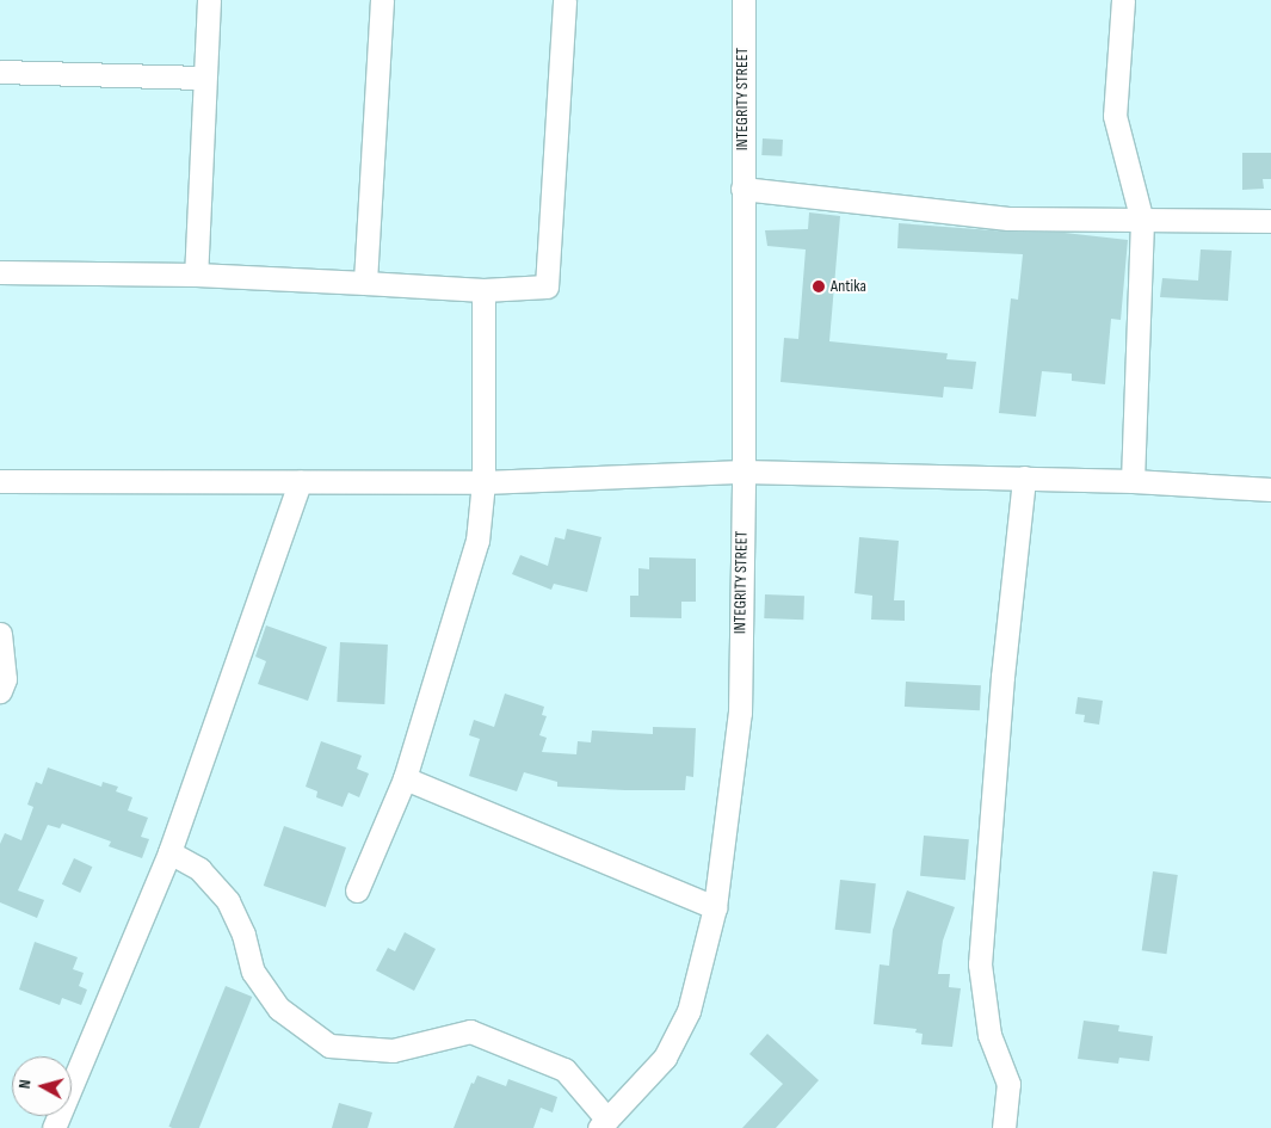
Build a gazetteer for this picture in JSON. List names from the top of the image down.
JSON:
{
  "streets": {
    "street": ["INTEGRITY STREET"]
  },
  "places": ["Antika"],
  "north": "left"
}
